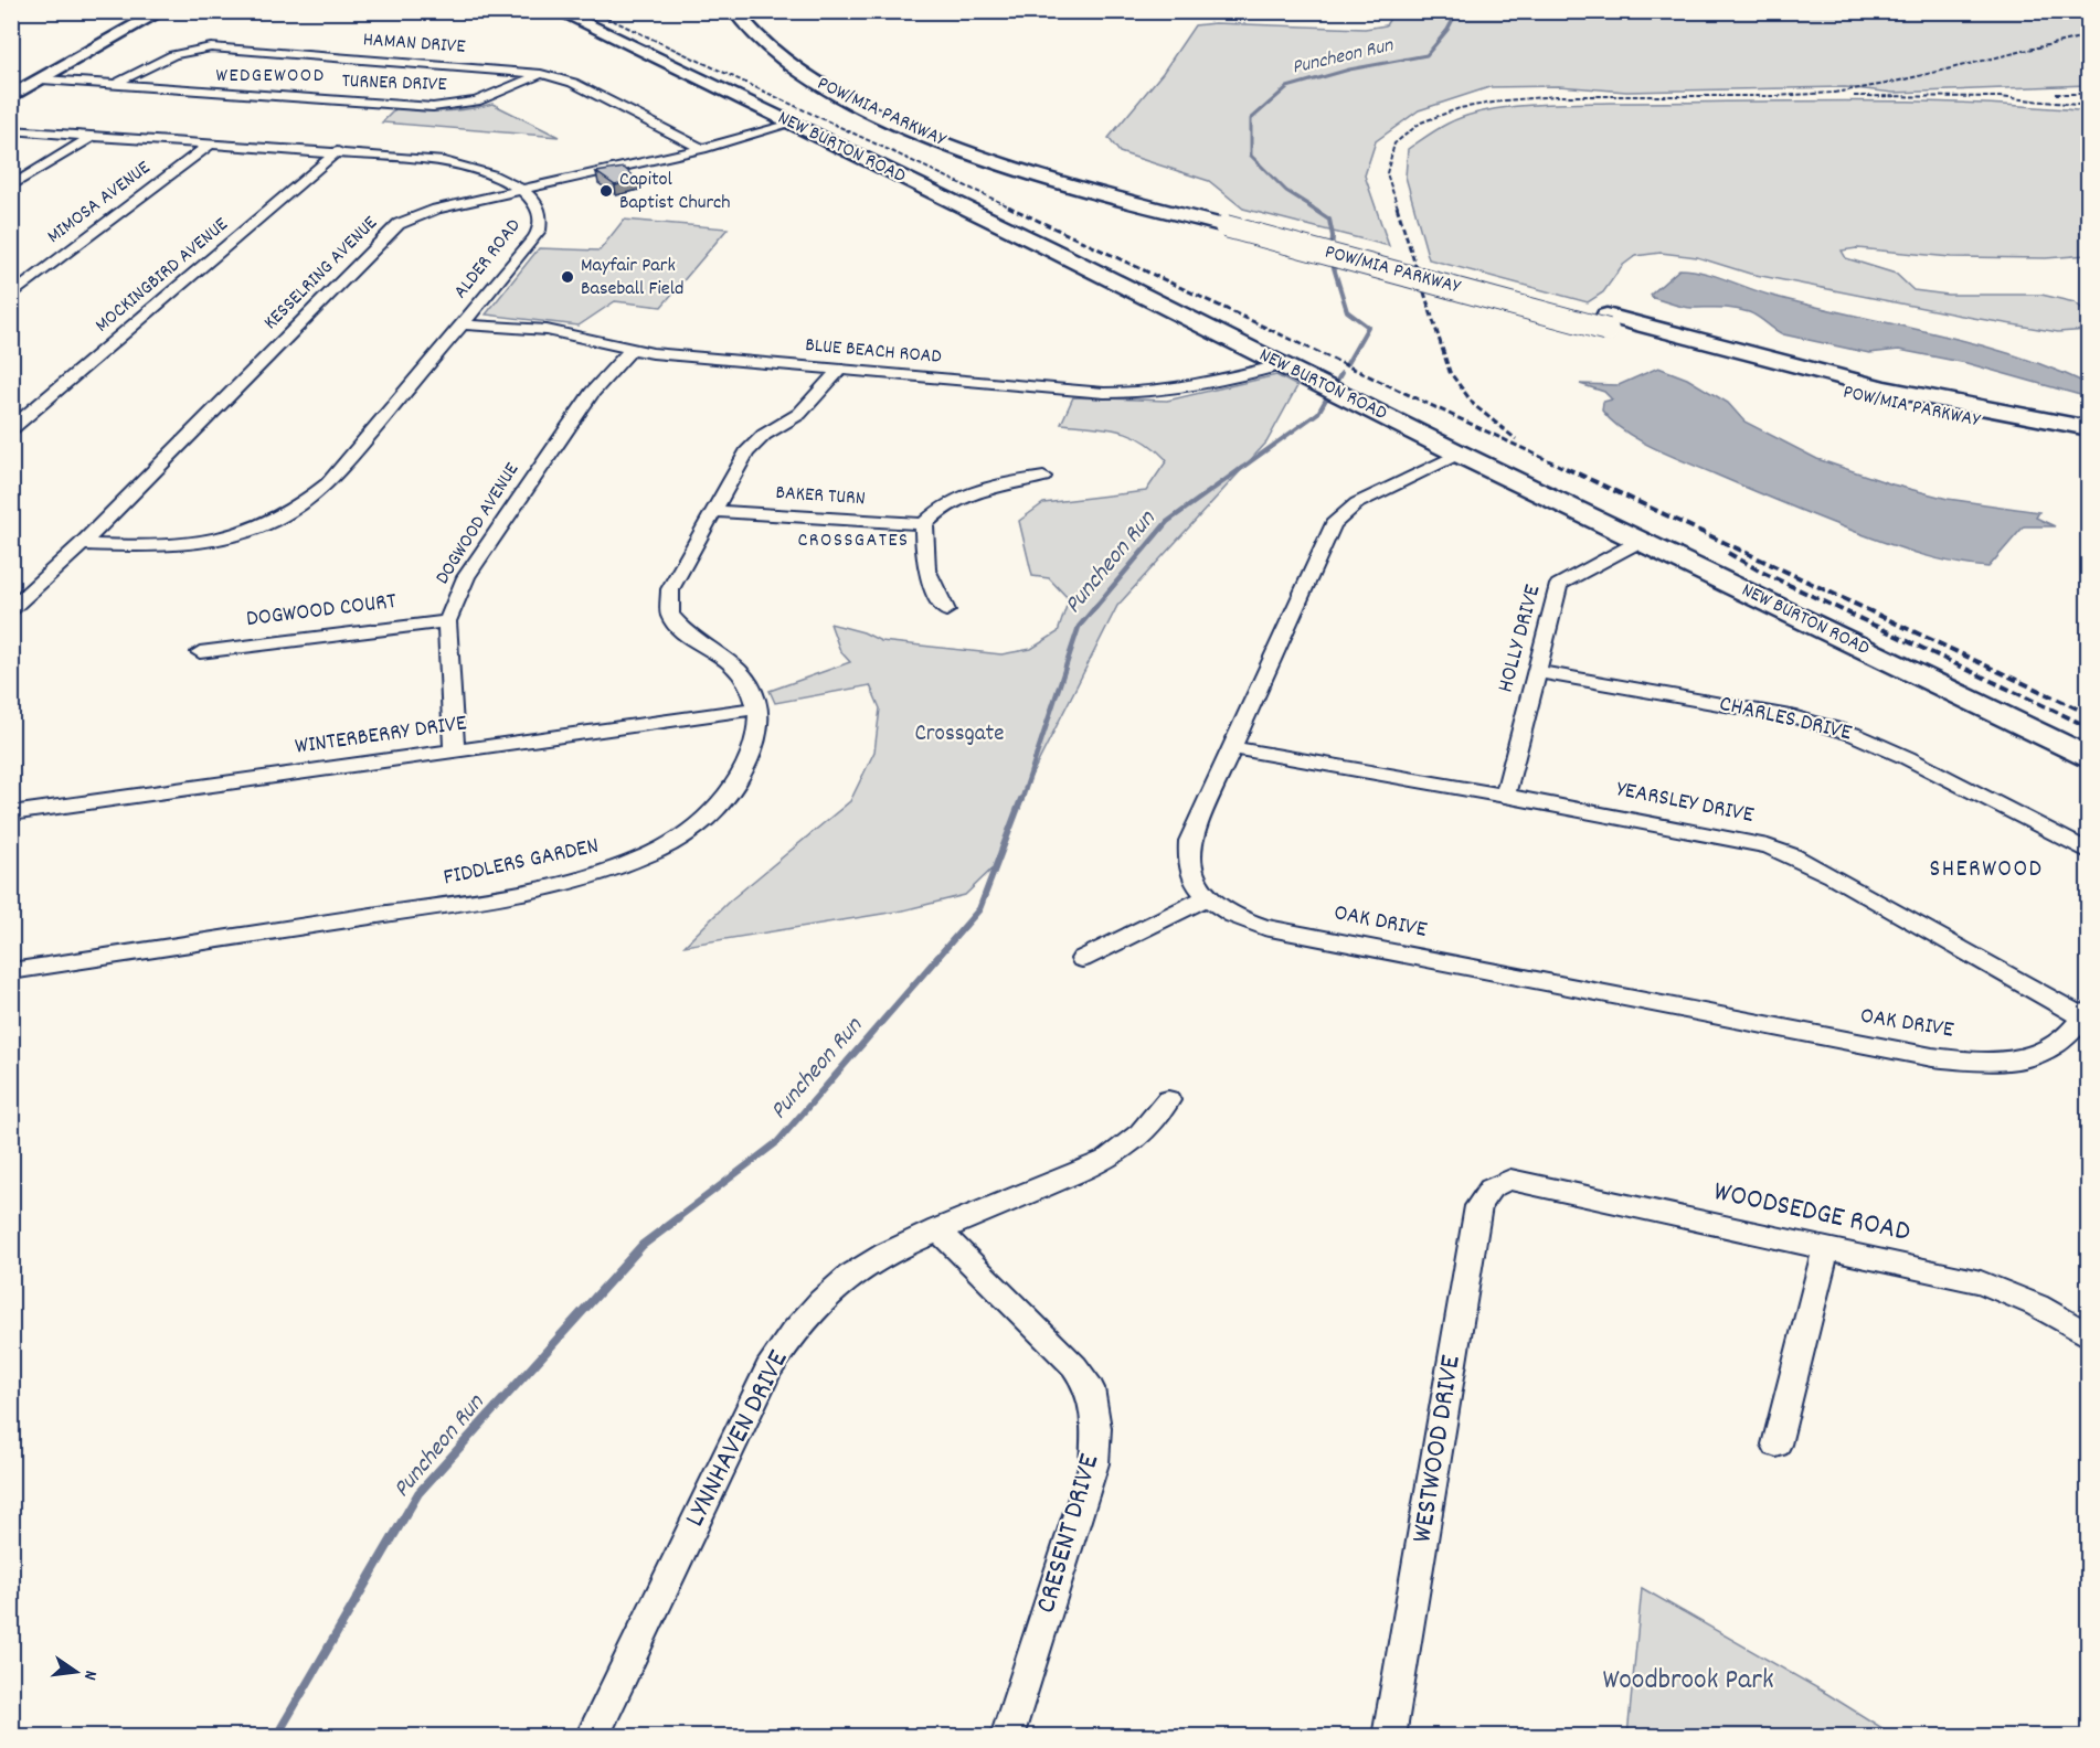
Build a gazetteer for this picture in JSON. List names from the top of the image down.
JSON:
{
  "streets": {
    "main road": ["POW/MIA PARKWAY", "NEW BURTON ROAD"],
    "street": [
      "HAMAN DRIVE",
      "TURNER DRIVE",
      "MIMOSA AVENUE",
      "ALDER ROAD",
      "KESSELRING AVENUE",
      "MOCKINGBIRD AVENUE",
      "BLUE BEACH ROAD",
      "BAKER TURN",
      "DOGWOOD AVENUE",
      "DOGWOOD COURT",
      "HOLLY DRIVE",
      "CHARLES DRIVE",
      "WINTERBERRY DRIVE",
      "YEARSLEY DRIVE",
      "FIDDLERS GARDEN",
      "OAK DRIVE",
      "WOODSEDGE ROAD",
      "LYNNHAVEN DRIVE",
      "WESTWOOD DRIVE",
      "CRESENT DRIVE"
    ]
  },
  "crossings": [
    ["HAMAN DRIVE", "TURNER DRIVE"],
    ["HAMAN DRIVE", "KESSELRING AVENUE"],
    ["NEW BURTON ROAD", "KESSELRING AVENUE"],
    ["NEW BURTON ROAD", "BLUE BEACH ROAD"],
    ["NEW BURTON ROAD", "HOLLY DRIVE"],
    ["NEW BURTON ROAD", "OAK DRIVE"],
    ["MIMOSA AVENUE", "ALDER ROAD"],
    ["ALDER ROAD", "KESSELRING AVENUE"],
    ["ALDER ROAD", "MOCKINGBIRD AVENUE"],
    ["ALDER ROAD", "BLUE BEACH ROAD"],
    ["BLUE BEACH ROAD", "DOGWOOD AVENUE"],
    ["BLUE BEACH ROAD", "FIDDLERS GARDEN"],
    ["BAKER TURN", "FIDDLERS GARDEN"],
    ["DOGWOOD AVENUE", "DOGWOOD COURT"],
    ["DOGWOOD AVENUE", "WINTERBERRY DRIVE"],
    ["HOLLY DRIVE", "CHARLES DRIVE"],
    ["HOLLY DRIVE", "YEARSLEY DRIVE"],
    ["WINTERBERRY DRIVE", "FIDDLERS GARDEN"],
    ["YEARSLEY DRIVE", "OAK DRIVE"],
    ["WOODSEDGE ROAD", "WESTWOOD DRIVE"],
    ["LYNNHAVEN DRIVE", "CRESENT DRIVE"]
  ],
  "districts": ["WEDGEWOOD", "CROSSGATES", "SHERWOOD"],
  "water": ["Puncheon Run"],
  "parks": ["Crossgate", "Woodbrook Park"],
  "places": ["Capitol Baptist Church", "Mayfair Park Baseball Field"],
  "north": "right"
}
